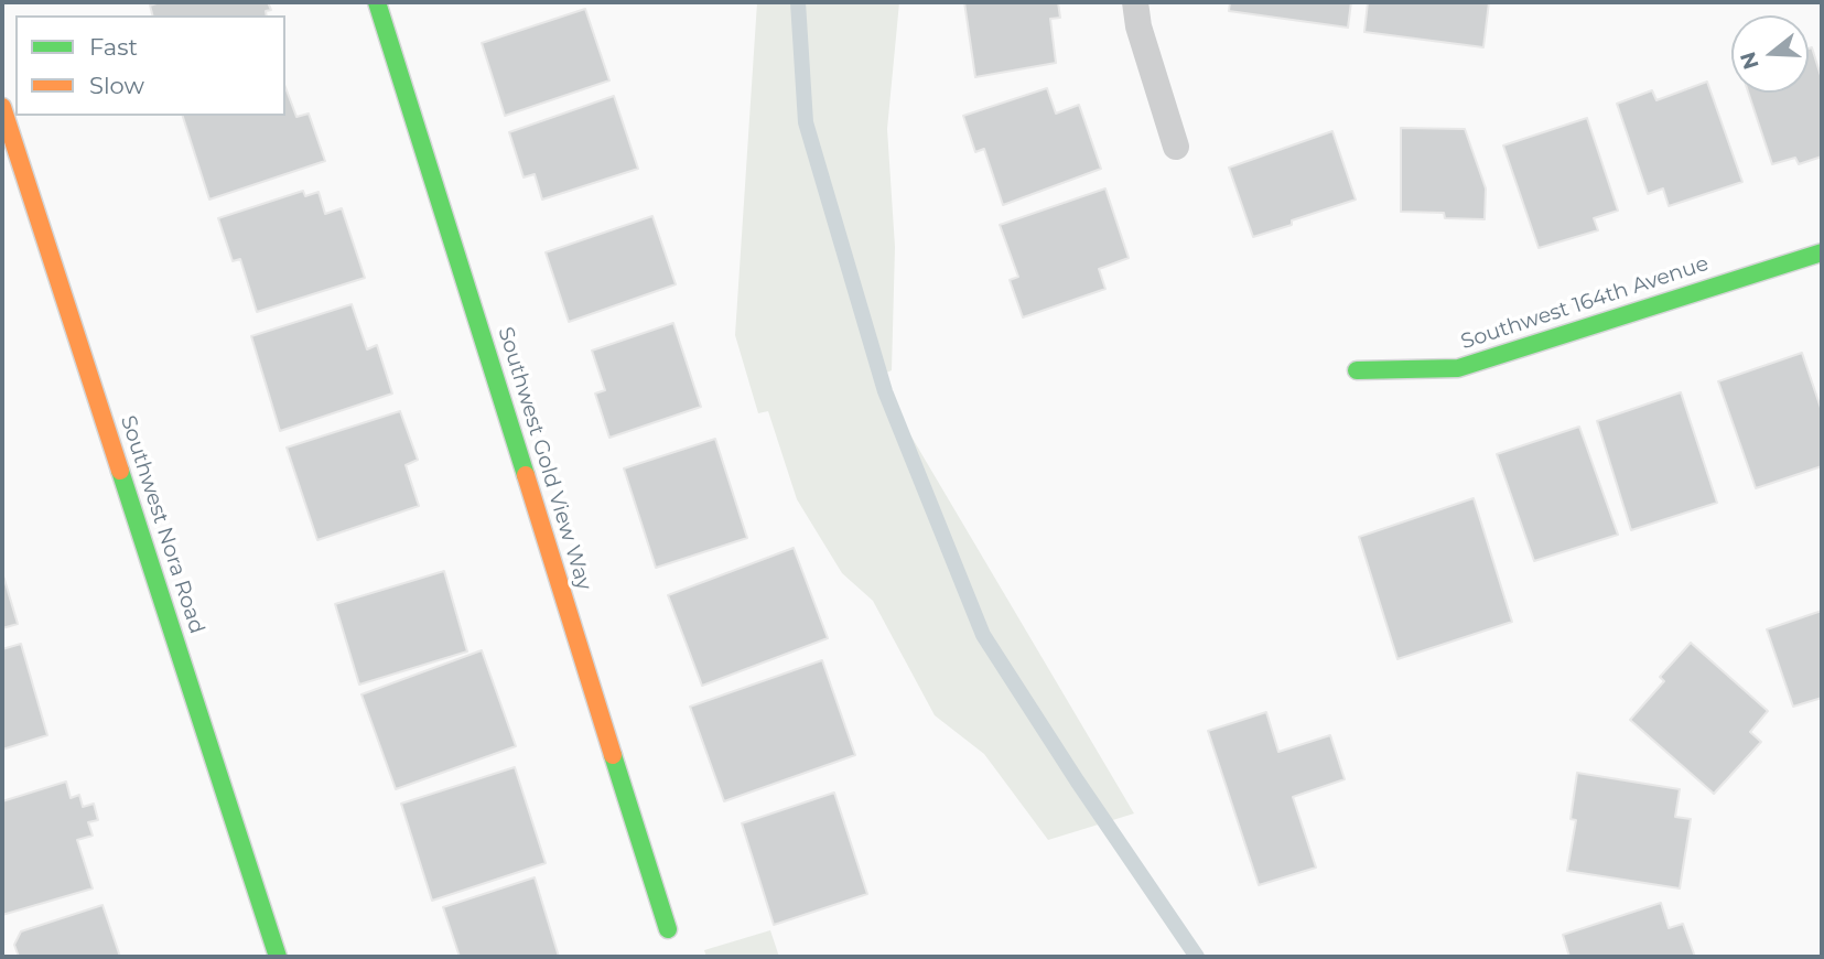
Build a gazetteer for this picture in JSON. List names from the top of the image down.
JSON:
{
  "streets": {
    "street": ["Southwest 164th Avenue", "Southwest Gold View Way", "Southwest Nora Road"]
  },
  "legend": ["Fast", "Slow"],
  "north": "left"
}
